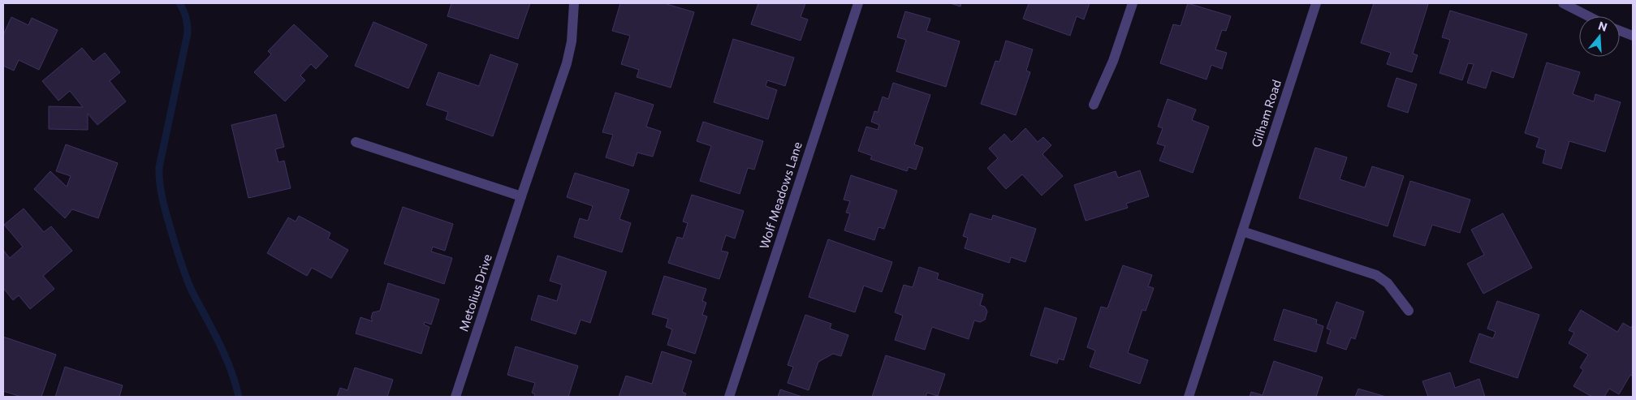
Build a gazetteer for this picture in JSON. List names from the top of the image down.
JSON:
{
  "streets": {
    "street": ["Gilham Road", "Wolf Meadows Lane", "Metolius Drive"]
  },
  "north": "top"
}
